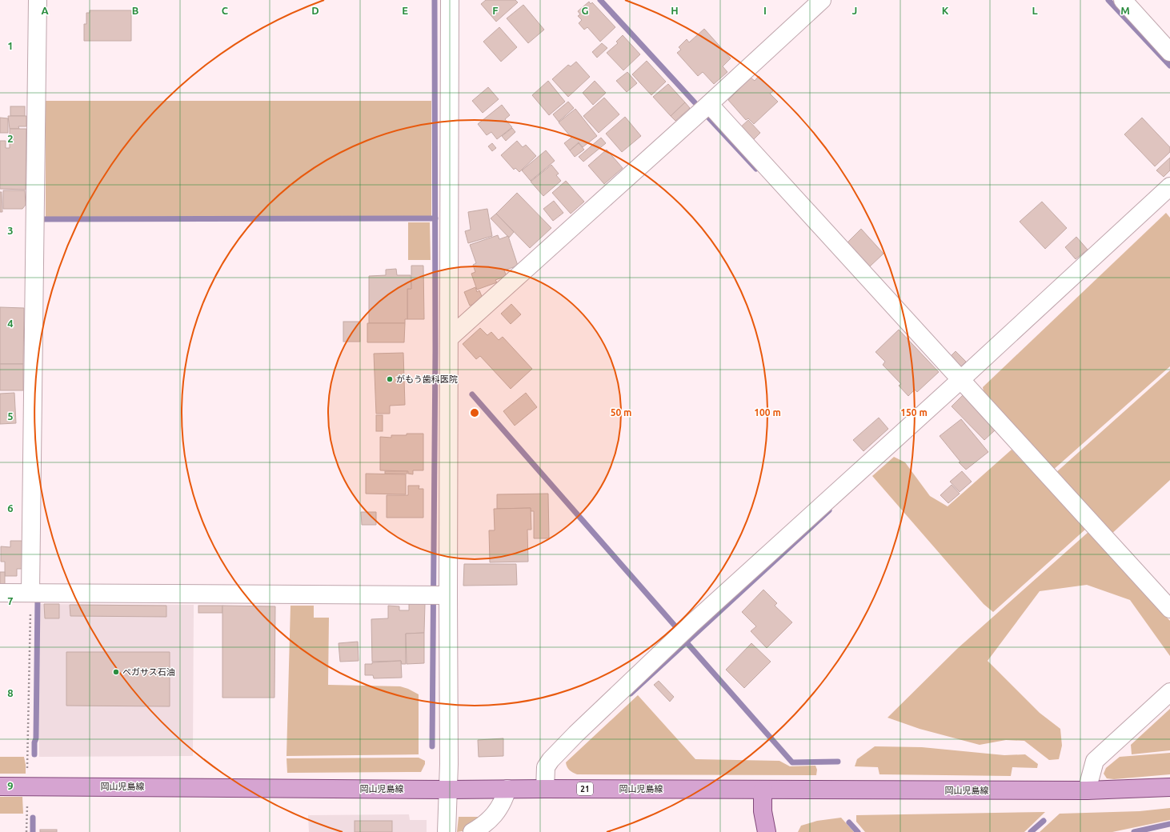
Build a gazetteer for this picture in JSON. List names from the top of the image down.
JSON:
{
  "streets": {
    "main road": ["岡山児島線", "21"]
  },
  "places": ["がもう歯科医院", "ペガサス石油"],
  "grid": {
    "columns": [
      "A",
      "B",
      "C",
      "D",
      "E",
      "F",
      "G",
      "H",
      "I",
      "J",
      "K",
      "L",
      "M"
    ],
    "rows": [
      "1",
      "2",
      "3",
      "4",
      "5",
      "6",
      "7",
      "8",
      "9"
    ]
  },
  "rings": ["50 m", "100 m", "150 m"]
}
